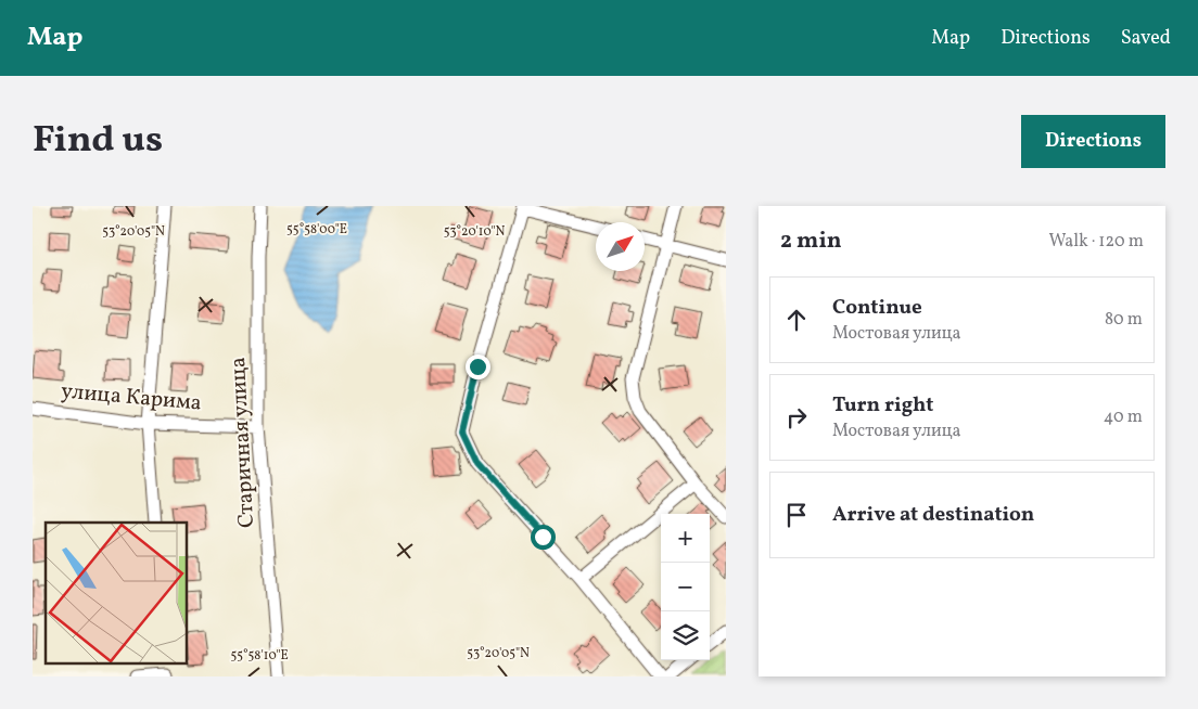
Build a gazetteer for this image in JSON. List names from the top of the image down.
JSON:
{
  "streets": {
    "street": ["улица Карима", "Старичная улица"]
  },
  "crossings": [
    ["улица Карима", "Старичная улица"]
  ],
  "north": "top right",
  "page": {
    "header": "Map",
    "nav": ["Map", "Directions", "Saved"],
    "title": "Find us",
    "buttons": "Directions",
    "heading": ["2 min", "Walk · 120 m"],
    "list": [
      ["Continue", "Мостовая улица", "80 m"],
      ["Turn right", "Мостовая улица", "40 m"],
      "Arrive at destination"
    ],
    "map_buttons": ["+", "−"]
  },
  "coordinates": [
    "55°58'00\"E",
    "53°20'05\"N",
    "53°20'10\"N",
    "55°58'10\"E"
  ]
}
